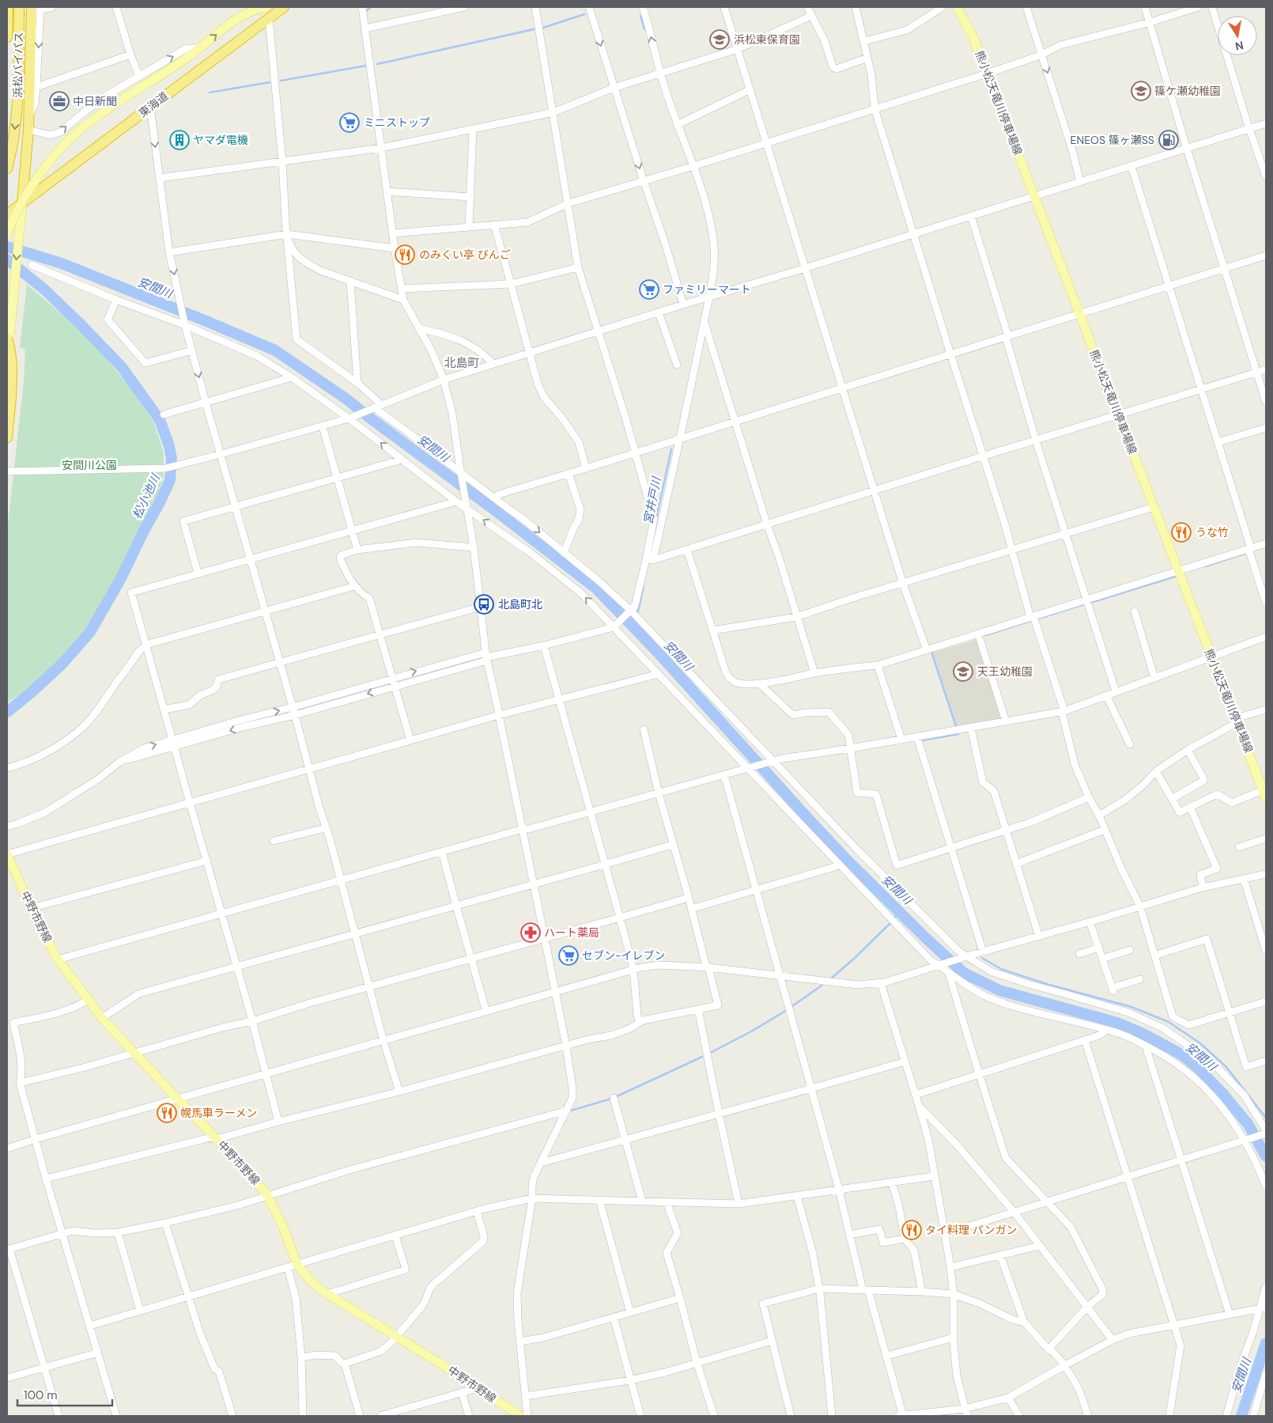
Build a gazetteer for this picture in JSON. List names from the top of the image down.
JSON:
{
  "streets": {
    "highway": ["浜松バイパス", "東海道"],
    "main road": ["熊小松天竜川停車場線", "中野市野線"]
  },
  "districts": ["北島町"],
  "water": ["安間川", "松小池川", "宮井戸川"],
  "parks": ["安間川公園"],
  "places": {
    "school or university": ["浜松東保育園", "篠ケ瀬幼稚園", "天王幼稚園"],
    "office": ["中日新聞"],
    "supermarket": ["ミニストップ", "ファミリーマート", "セブン-イレブン"],
    "building": ["ヤマダ電機"],
    "fuel station": ["ENEOS 篠ヶ瀬SS"],
    "restaurant": [
      "のみくい亭 びんご",
      "うな竹",
      "幌馬車ラーメン",
      "タイ料理 パンガン"
    ],
    "bus stop": ["北島町北"],
    "pharmacy": ["ハート薬局"]
  },
  "scale_bar": "100 m",
  "north": "bottom"
}
